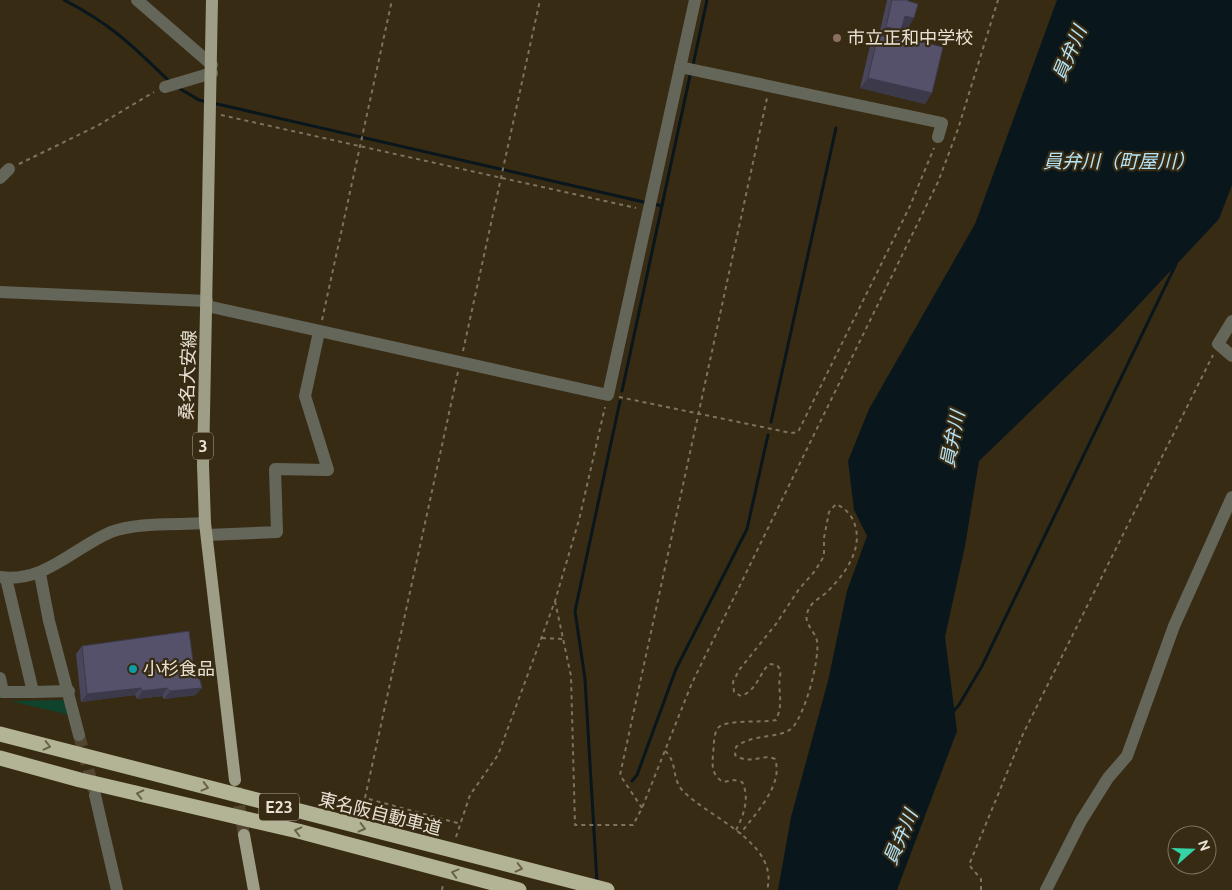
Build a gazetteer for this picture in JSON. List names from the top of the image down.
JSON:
{
  "streets": {
    "highway": ["E23", "東名阪自動車道"],
    "main road": ["桑名大安線", "3"]
  },
  "water": ["員弁川", "員弁川（町屋川）"],
  "places": ["市立正和中学校", "小杉食品"],
  "north": "right"
}
